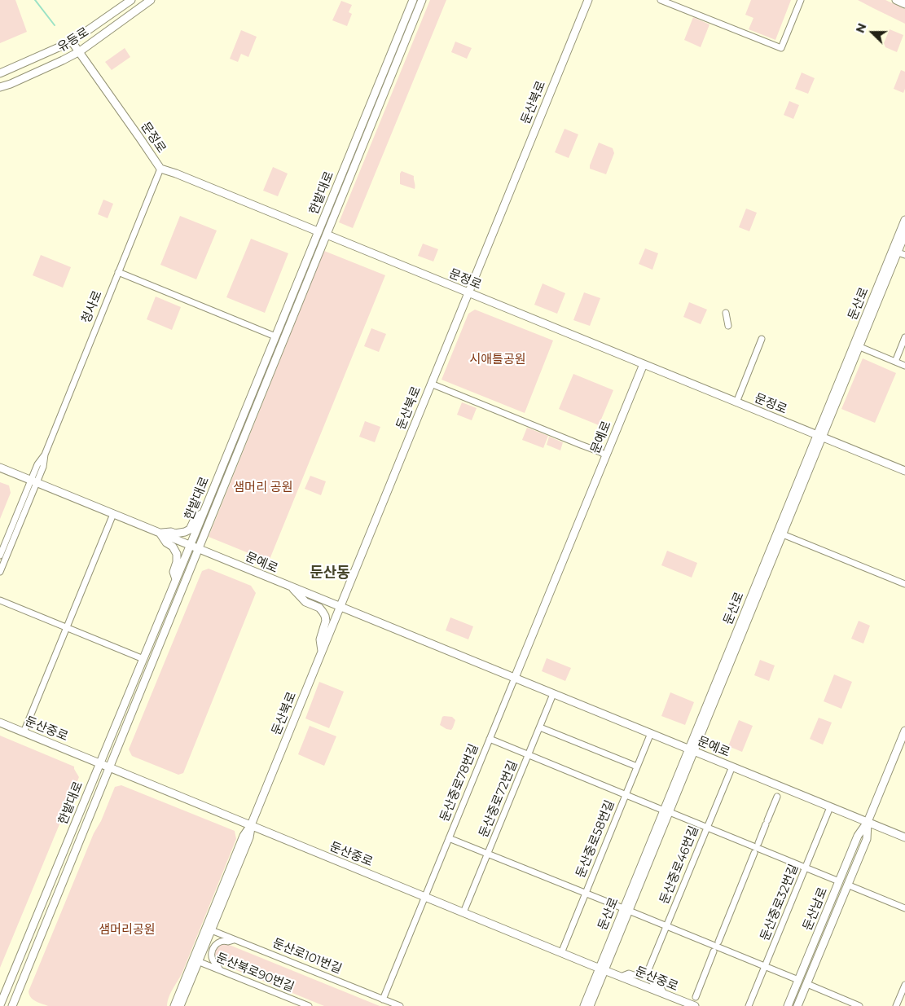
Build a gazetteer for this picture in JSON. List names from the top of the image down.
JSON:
{
  "streets": {
    "main road": [
      "유등로",
      "둔산북로",
      "문정로",
      "한밭대로",
      "둔산로",
      "문예로",
      "둔산중로",
      "둔산남로"
    ],
    "street": [
      "청사로",
      "둔산중로78번길",
      "둔산중로72번길",
      "둔산중로58번길",
      "둔산중로46번길",
      "둔산중로32번길",
      "둔산로101번길",
      "둔산북로90번길"
    ]
  },
  "crossings": [
    ["유등로", "문정로"],
    ["둔산북로", "문정로"],
    ["둔산북로", "문예로"],
    ["둔산북로", "둔산중로"],
    ["둔산북로", "둔산로101번길"],
    ["둔산북로", "둔산북로90번길"],
    ["문정로", "한밭대로"],
    ["문정로", "둔산로"],
    ["문정로", "청사로"],
    ["문정로", "문예로"],
    ["한밭대로", "문예로"],
    ["한밭대로", "둔산중로"],
    ["둔산로", "문예로"],
    ["둔산로", "둔산중로"],
    ["청사로", "문예로"],
    ["문예로", "둔산중로78번길"],
    ["문예로", "둔산중로72번길"],
    ["문예로", "둔산중로58번길"],
    ["문예로", "둔산중로46번길"],
    ["문예로", "둔산중로32번길"],
    ["문예로", "둔산남로"],
    ["둔산중로", "둔산중로78번길"],
    ["둔산중로", "둔산중로72번길"],
    ["둔산중로", "둔산중로58번길"],
    ["둔산중로78번길", "둔산로101번길"]
  ],
  "districts": ["둔산동"],
  "parks": ["시애틀공원", "샘머리 공원", "샘머리공원"],
  "north": "left"
}
